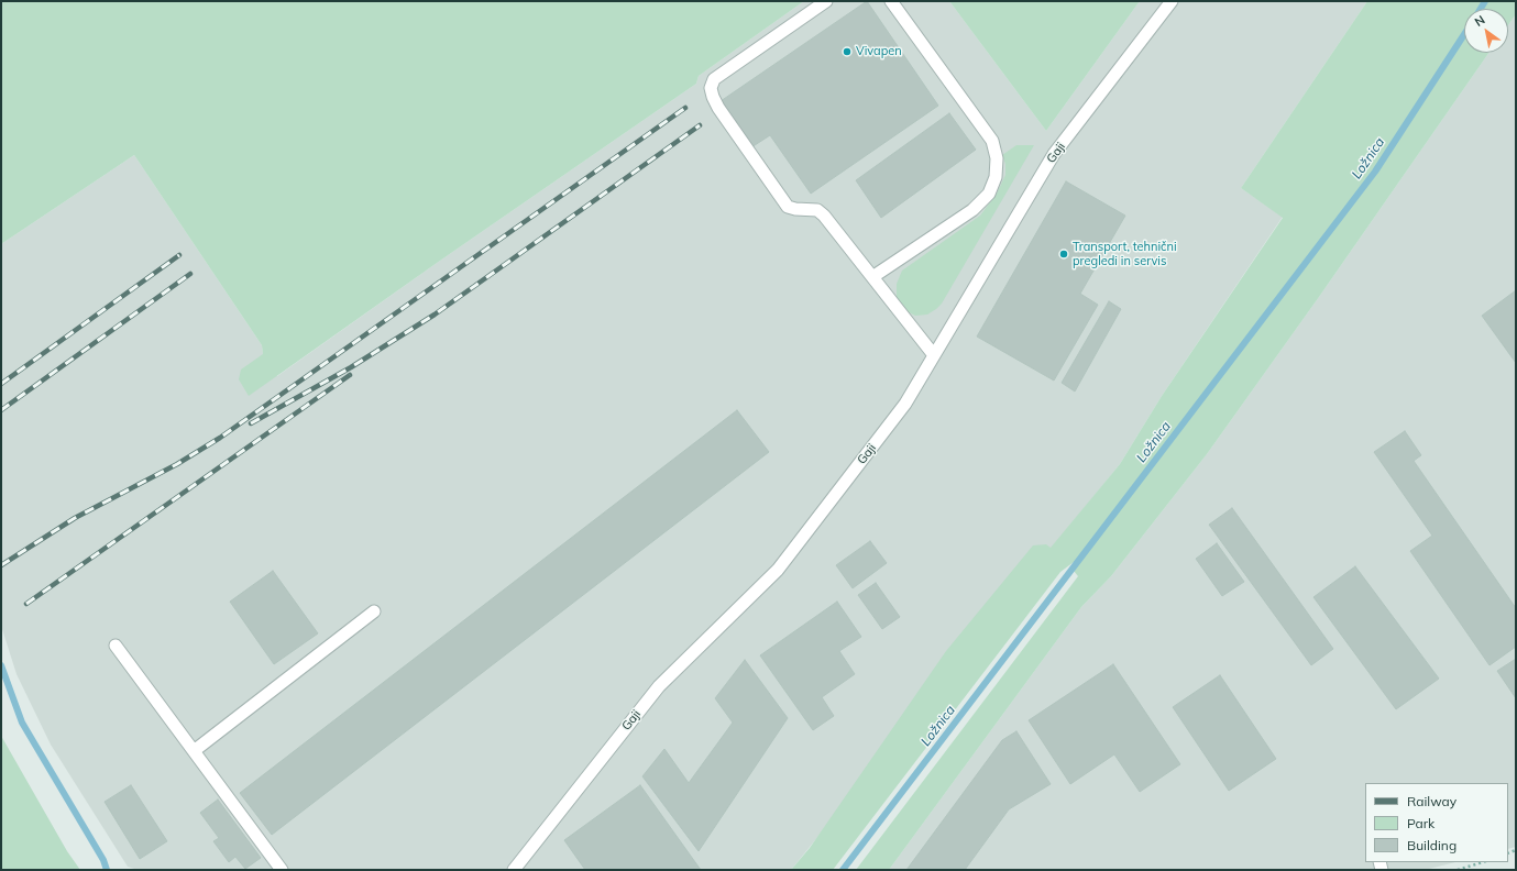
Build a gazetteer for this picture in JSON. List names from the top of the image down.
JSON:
{
  "streets": {
    "lane": ["Gaji"]
  },
  "water": ["Ložnica"],
  "places": ["Vivapen", "Transport, tehnični pregledi in servis"],
  "legend": ["Railway", "Park", "Building"],
  "north": "top left"
}
